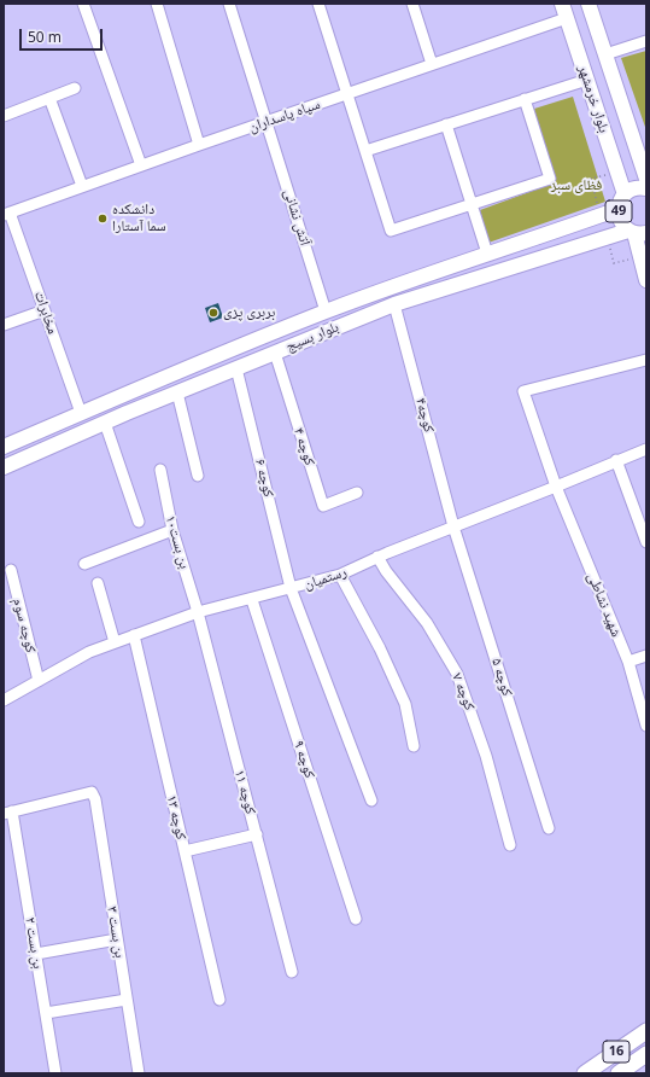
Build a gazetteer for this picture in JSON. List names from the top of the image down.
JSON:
{
  "streets": {
    "highway": ["16"],
    "main road": ["بلوار خرمشهر", "49", "بلوار بسیج"],
    "street": [
      "سپاه پاسداران",
      "آتش نشانی",
      "مخابرات",
      "کوچه۴",
      "کوچه ۴",
      "کوچه ۶",
      "بن بست۱۰",
      "رستمیان",
      "شهید نشاطی",
      "کوچه سوم",
      "کوچه ۵",
      "کوچه ۷",
      "کوچه ۹",
      "کوچه ۱۱",
      "کوچه ۱۳",
      "بن بست ۳",
      "بن بست ۲"
    ]
  },
  "crossings": [
    ["بلوار خرمشهر", "سپاه پاسداران"],
    ["بلوار خرمشهر", "49"],
    ["سپاه پاسداران", "آتش نشانی"],
    ["سپاه پاسداران", "مخابرات"],
    ["49", "بلوار بسیج"],
    ["آتش نشانی", "بلوار بسیج"],
    ["مخابرات", "بلوار بسیج"],
    ["بلوار بسیج", "کوچه۴"],
    ["بلوار بسیج", "کوچه ۴"],
    ["بلوار بسیج", "کوچه ۶"],
    ["کوچه۴", "رستمیان"],
    ["کوچه۴", "کوچه ۵"],
    ["کوچه ۶", "رستمیان"],
    ["بن بست۱۰", "رستمیان"],
    ["بن بست۱۰", "کوچه ۱۱"],
    ["رستمیان", "شهید نشاطی"],
    ["رستمیان", "کوچه سوم"],
    ["رستمیان", "کوچه ۵"],
    ["رستمیان", "کوچه ۷"],
    ["رستمیان", "کوچه ۹"],
    ["رستمیان", "کوچه ۱۱"],
    ["رستمیان", "کوچه ۱۳"],
    ["بن بست ۳", "بن بست ۲"]
  ],
  "parks": ["فظای سبز"],
  "places": ["دانشکده سما آستارا", "بربری پزی"],
  "scale_bar": "50 m"
}
